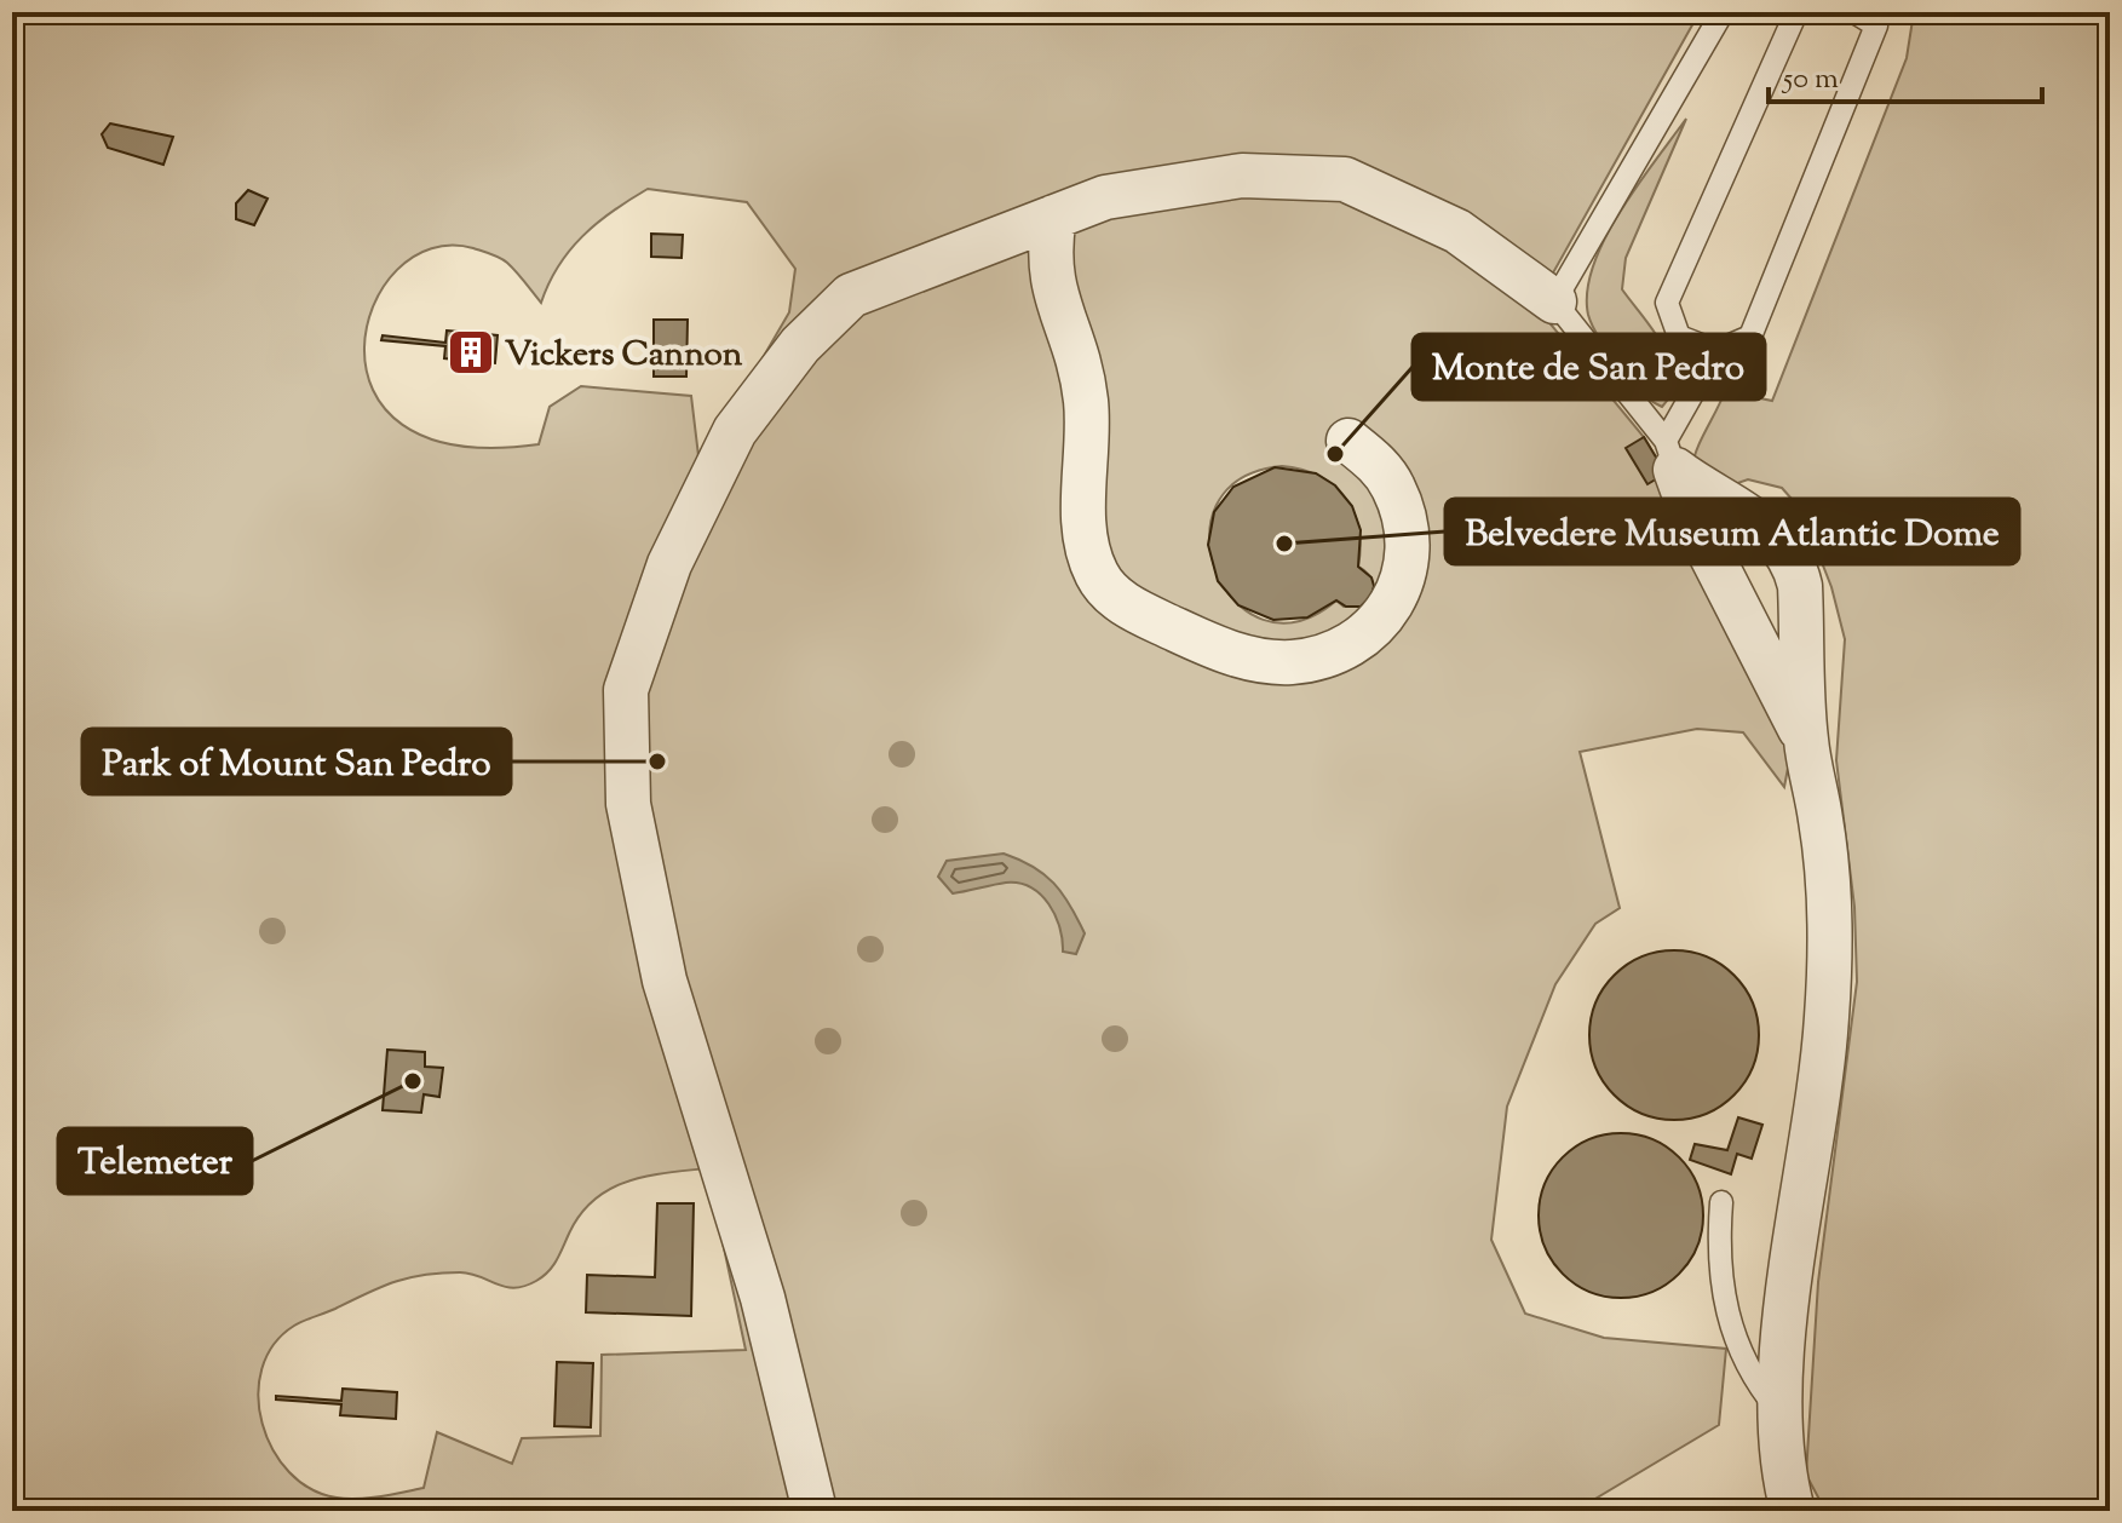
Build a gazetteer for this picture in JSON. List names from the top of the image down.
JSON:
{
  "places": {
    "building": ["Vickers Cannon"],
    "other": [
      "Monte de San Pedro",
      "Belvedere Museum Atlantic Dome",
      "Park of Mount San Pedro",
      "Telemeter"
    ]
  },
  "scale_bar": "50 m"
}
